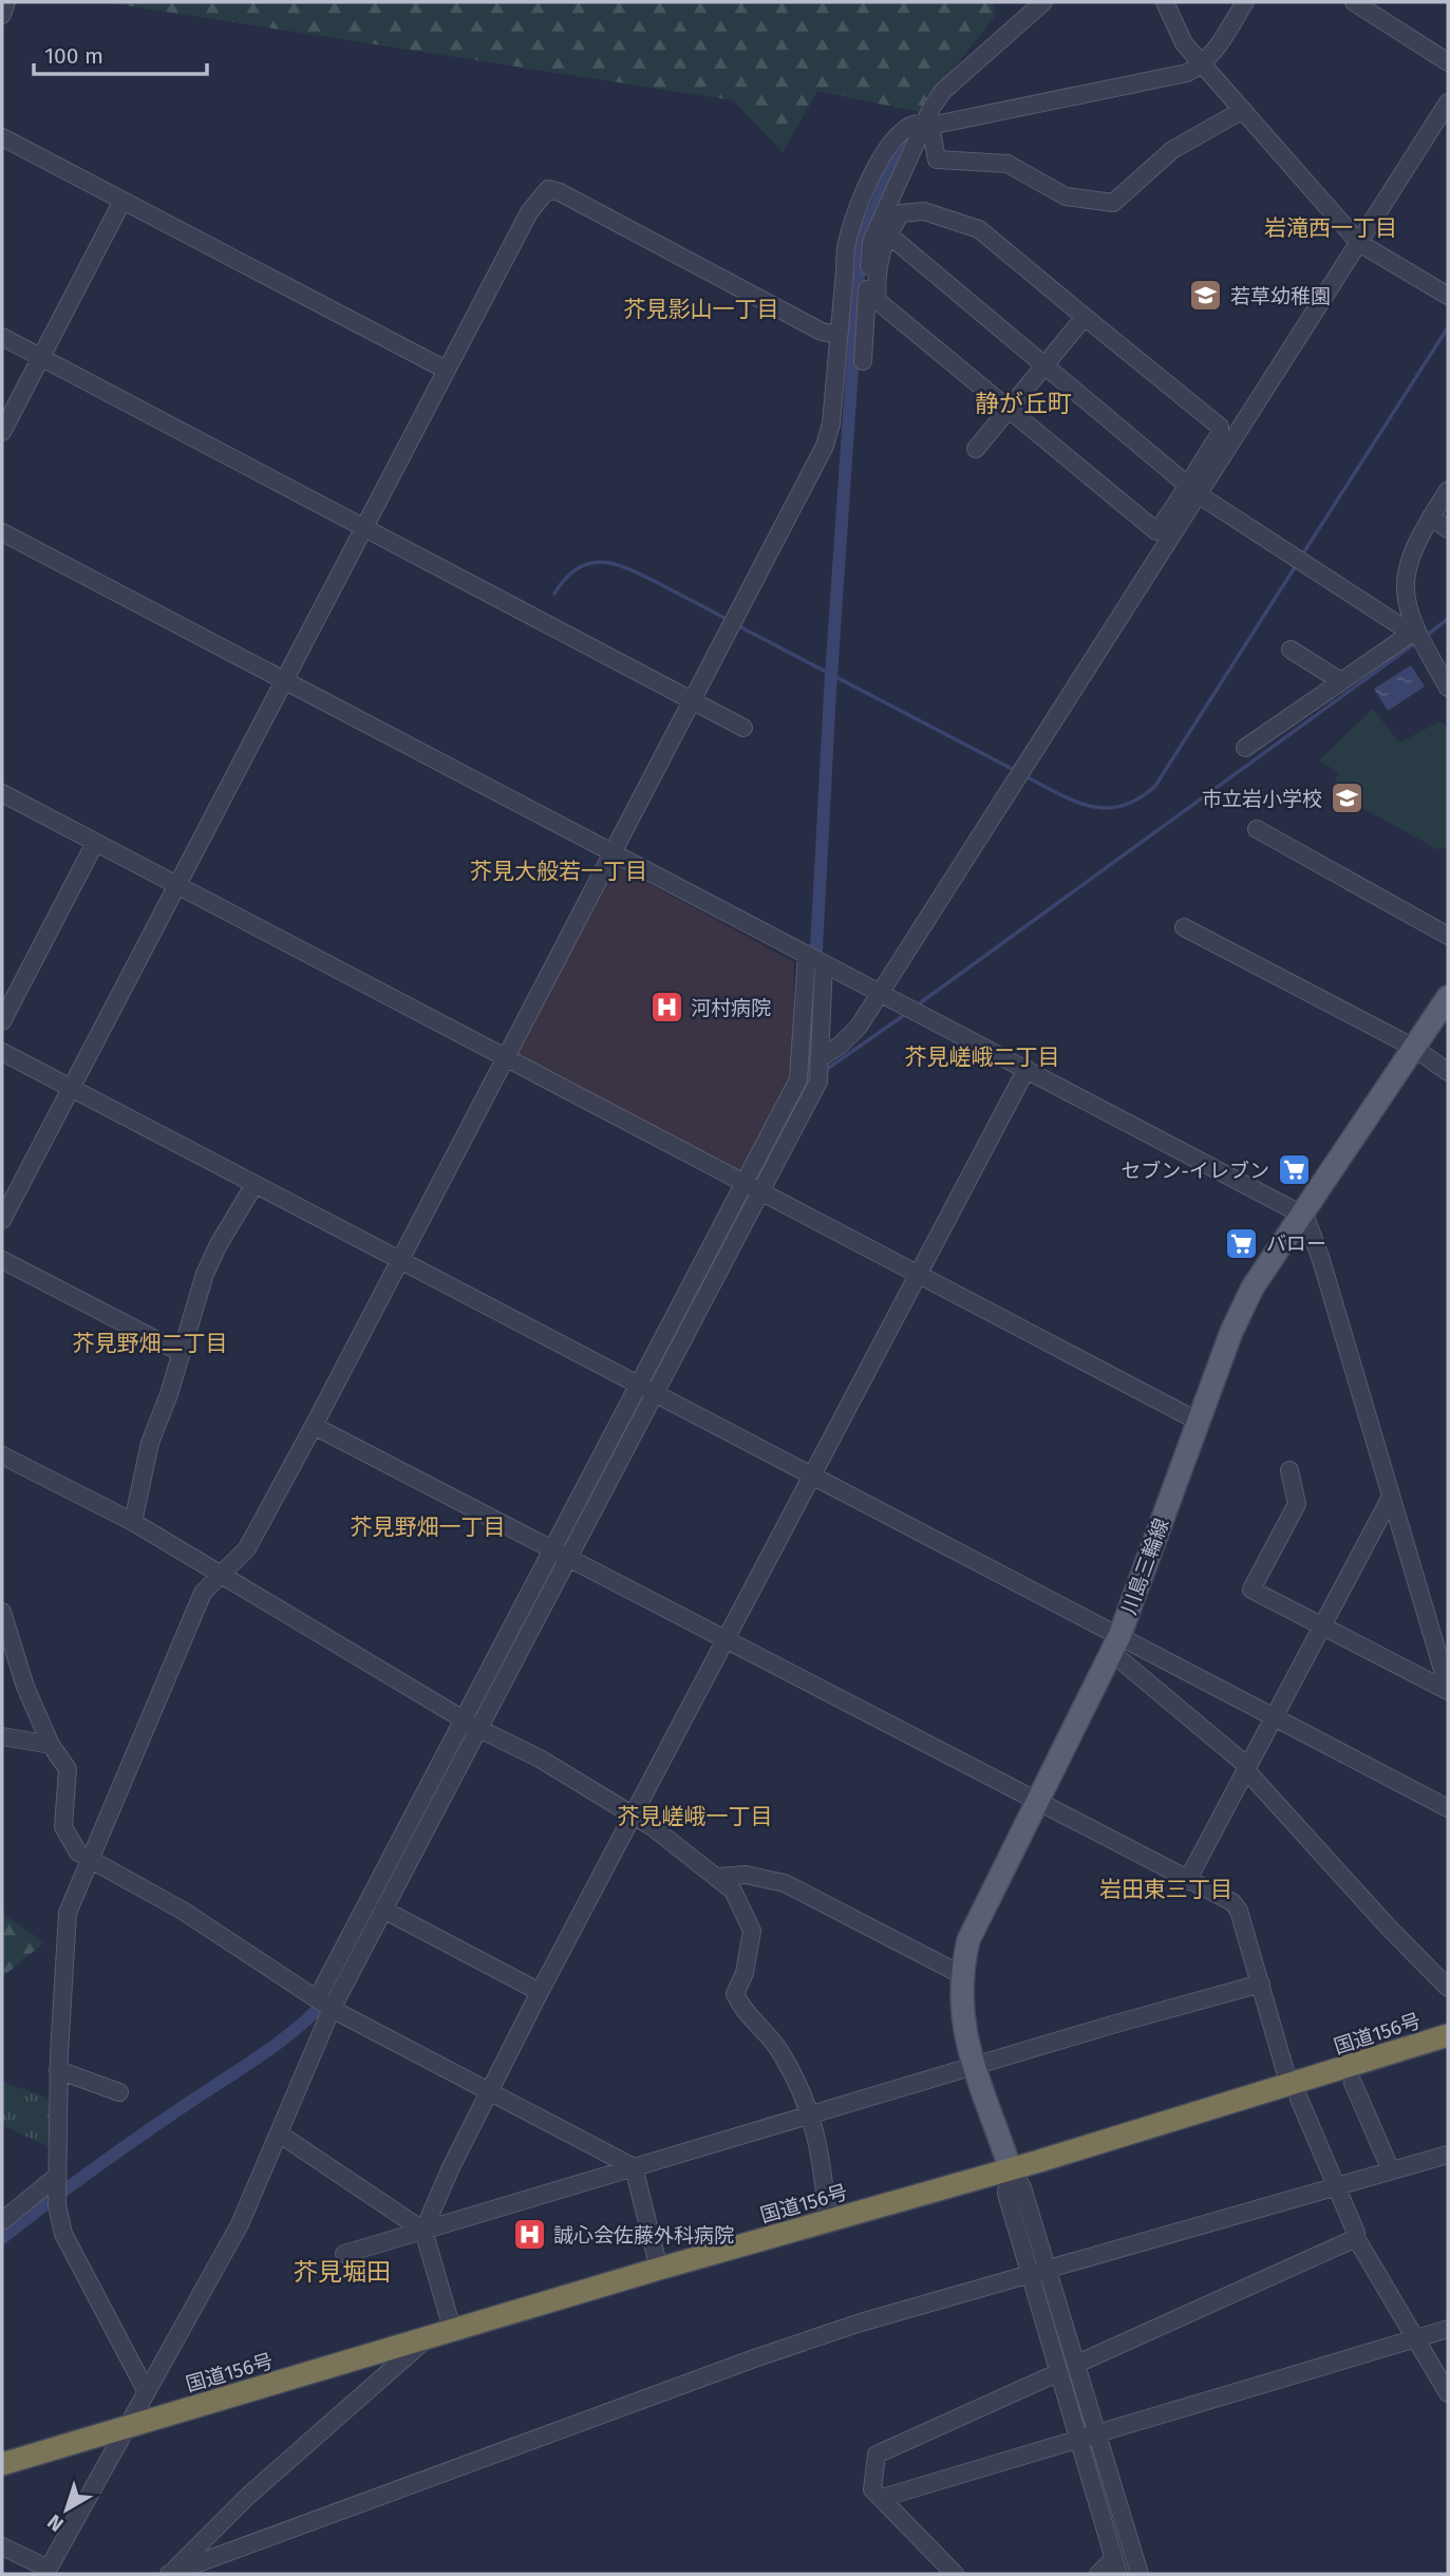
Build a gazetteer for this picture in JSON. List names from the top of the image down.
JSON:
{
  "streets": {
    "highway": ["国道156号"],
    "main road": ["川島三輪線"]
  },
  "crossings": [
    ["川島三輪線", "国道156号"]
  ],
  "districts": [
    "岩滝西一丁目",
    "芥見影山一丁目",
    "静が丘町",
    "芥見大般若一丁目",
    "芥見嵯峨二丁目",
    "芥見野畑二丁目",
    "芥見野畑一丁目",
    "芥見嵯峨一丁目",
    "岩田東三丁目",
    "芥見堀田"
  ],
  "places": {
    "school or university": ["若草幼稚園", "市立岩小学校"],
    "hospital": ["河村病院", "誠心会佐藤外科病院"],
    "supermarket": ["セブン-イレブン", "バロー"]
  },
  "scale_bar": "100 m",
  "north": "bottom left"
}
